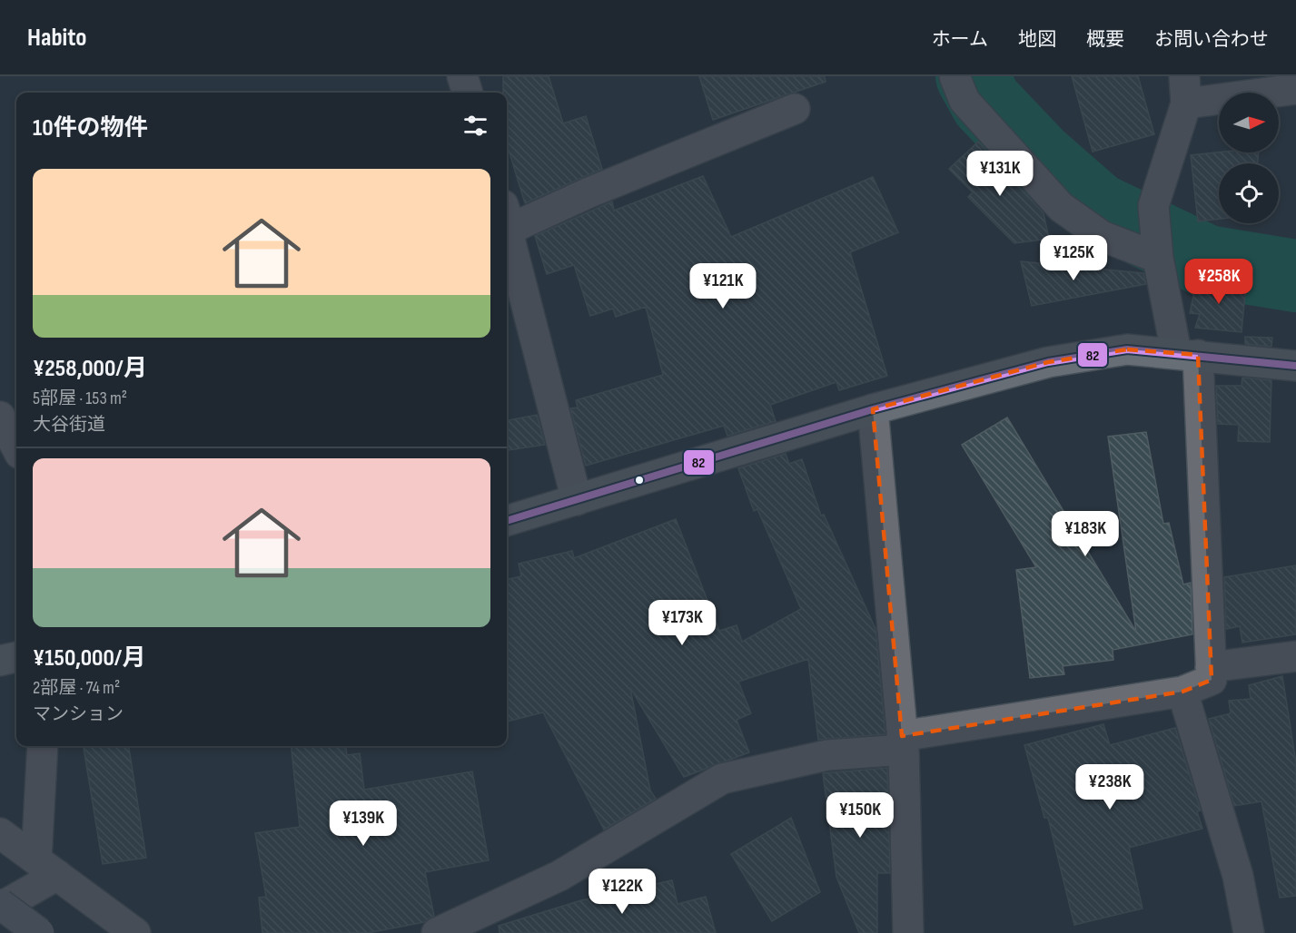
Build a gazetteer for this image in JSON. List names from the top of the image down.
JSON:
{
  "lines": ["transit line 82"],
  "north": "right",
  "page": {
    "header": "Habito",
    "nav": [
      "ホーム",
      "地図",
      "概要",
      "お問い合わせ"
    ],
    "heading": "10件の物件",
    "price": [
      "¥131K",
      "¥125K",
      "¥258K",
      "¥121K",
      "¥183K",
      "¥173K",
      "¥238K",
      "¥150K",
      "¥139K",
      "¥122K"
    ],
    "list": [
      {
        "name": "¥258,000/月",
        "note": "5部屋 · 153 m² · 大谷街道"
      },
      {
        "name": "¥150,000/月",
        "note": "2部屋 · 74 m² · マンション"
      }
    ]
  }
}
